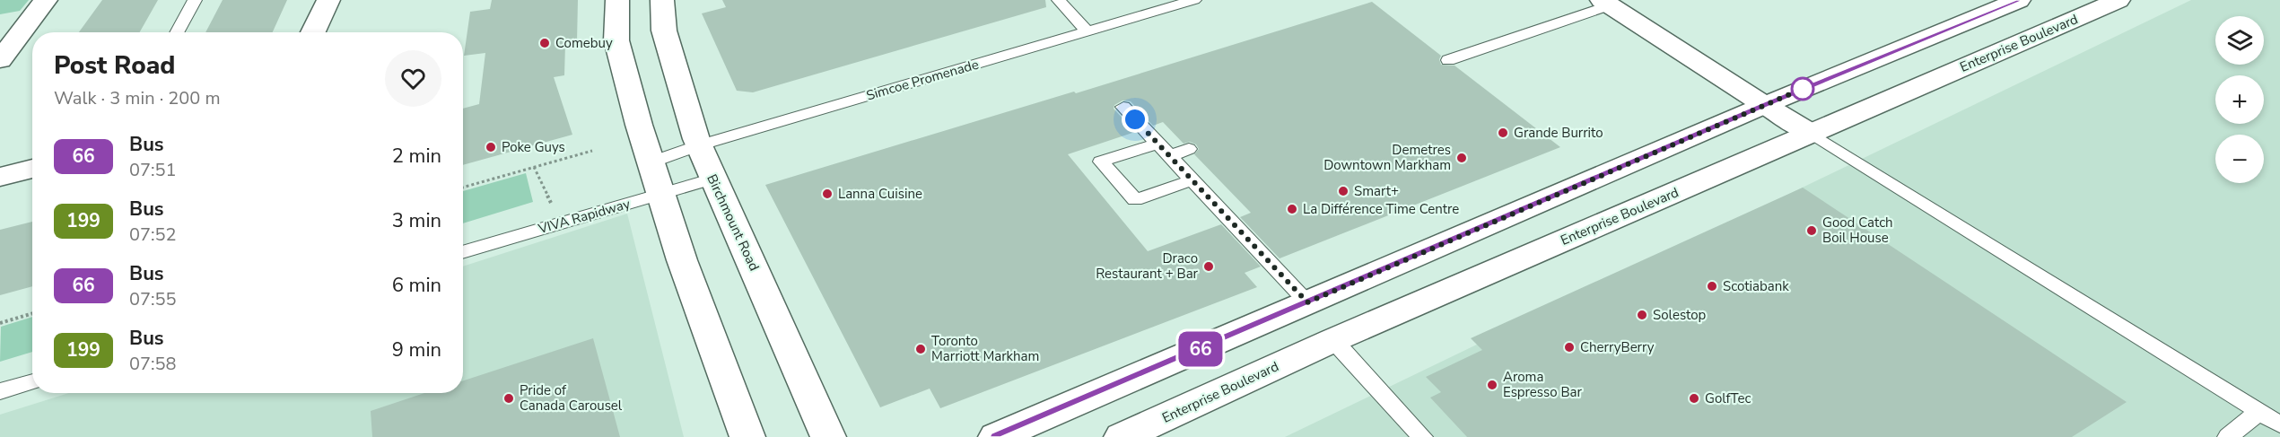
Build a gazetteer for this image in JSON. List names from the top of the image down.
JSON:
{
  "streets": {
    "main road": ["Enterprise Boulevard", "Birchmount Road"],
    "lane": ["Simcoe Promenade", "VIVA Rapidway"]
  },
  "crossings": [
    ["Simcoe Promenade", "Birchmount Road"],
    ["VIVA Rapidway", "Birchmount Road"]
  ],
  "places": [
    "Comebuy",
    "Grande Burrito",
    "Poke Guys",
    "Demetres Downtown Markham",
    "Smart+",
    "Lanna Cuisine",
    "La Différence Time Centre",
    "Good Catch Boil House",
    "Draco Restaurant + Bar",
    "Scotiabank",
    "Solestop",
    "CherryBerry",
    "Toronto Marriott Markham",
    "Aroma Espresso Bar",
    "Pride of Canada Carousel",
    "GolfTec"
  ],
  "lines": ["bus line 66"],
  "page": {
    "on_map": "66",
    "map_buttons": ["+", "−"],
    "heading": ["Post Road", "Walk · 3 min · 200 m"],
    "list": [
      {
        "mark": "66",
        "name": "Bus",
        "note": "07:51",
        "value": "2 min"
      },
      {
        "mark": "199",
        "name": "Bus",
        "note": "07:52",
        "value": "3 min"
      },
      {
        "mark": "66",
        "name": "Bus",
        "note": "07:55",
        "value": "6 min"
      },
      {
        "mark": "199",
        "name": "Bus",
        "note": "07:58",
        "value": "9 min"
      }
    ]
  }
}
